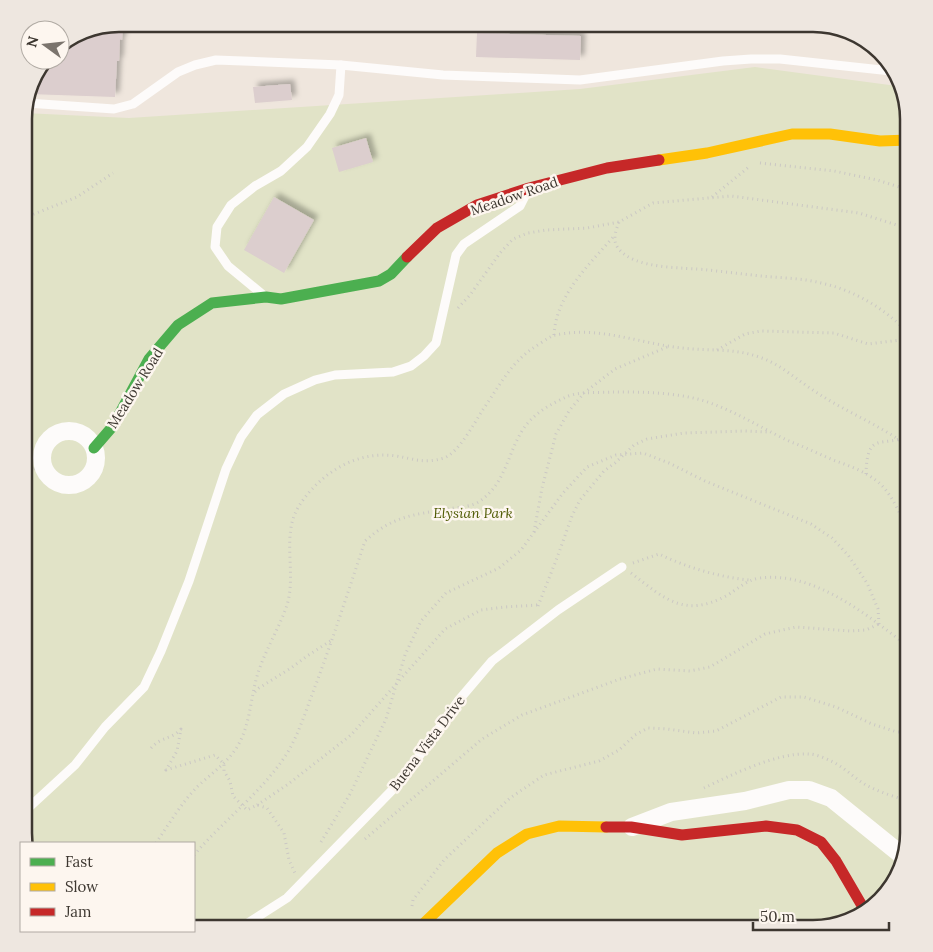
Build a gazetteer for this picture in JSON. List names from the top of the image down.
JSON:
{
  "streets": {
    "street": ["Meadow Road"],
    "lane": ["Buena Vista Drive"]
  },
  "parks": ["Elysian Park"],
  "legend": ["Fast", "Slow", "Jam"],
  "scale_bar": "50 m",
  "north": "left"
}
